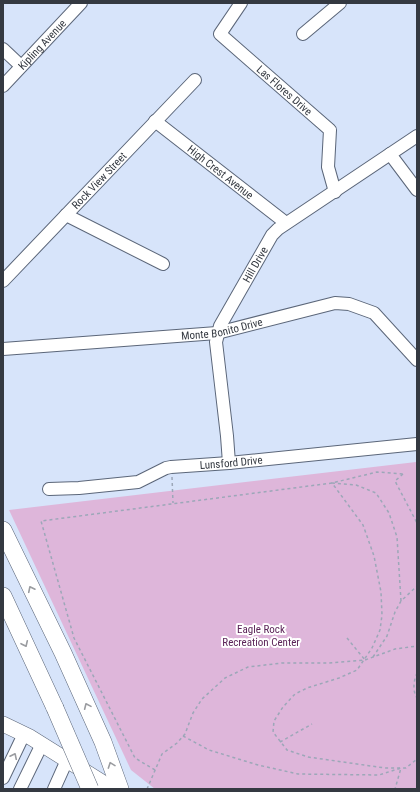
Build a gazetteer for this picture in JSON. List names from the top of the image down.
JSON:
{
  "streets": {
    "street": [
      "Kipling Avenue",
      "Las Flores Drive",
      "High Crest Avenue",
      "Rock View Street",
      "Hill Drive",
      "Monte Bonito Drive",
      "Lunsford Drive"
    ]
  },
  "crossings": [
    ["Las Flores Drive", "Hill Drive"],
    ["High Crest Avenue", "Rock View Street"],
    ["High Crest Avenue", "Hill Drive"],
    ["Hill Drive", "Monte Bonito Drive"],
    ["Hill Drive", "Lunsford Drive"]
  ],
  "parks": ["Eagle Rock Recreation Center"]
}
